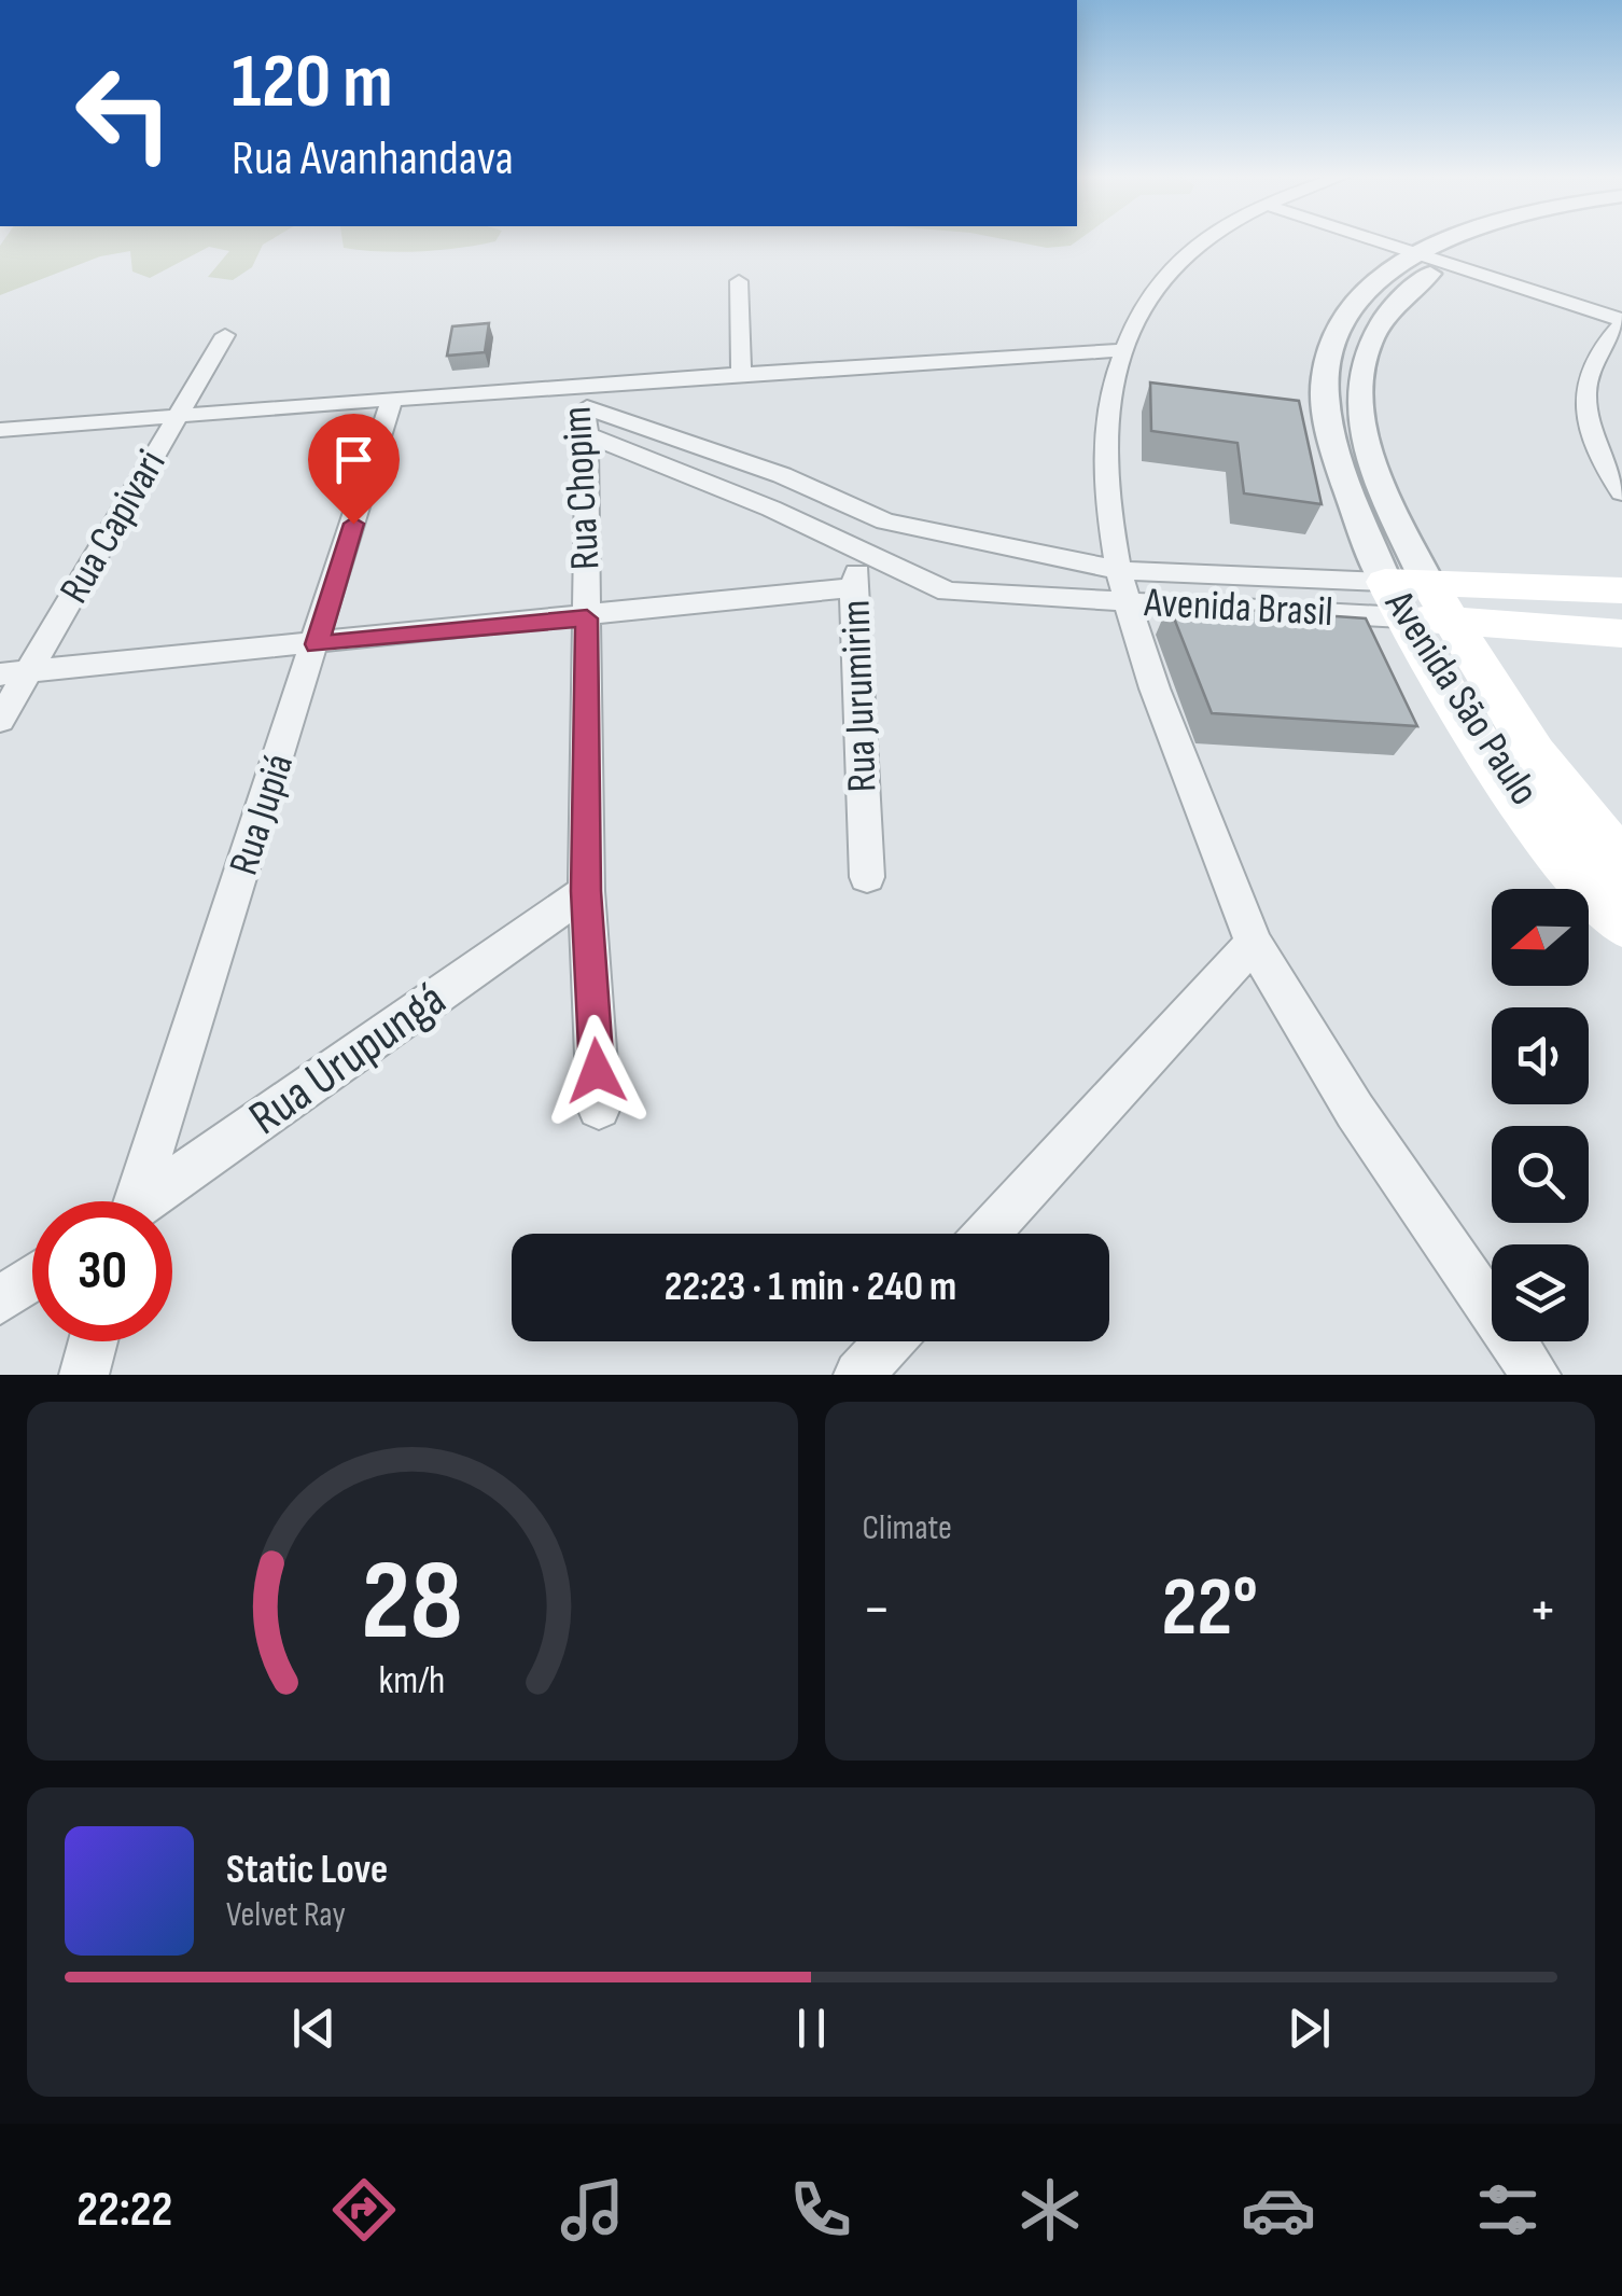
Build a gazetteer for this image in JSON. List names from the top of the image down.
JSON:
{
  "streets": {
    "main road": ["Avenida Brasil", "Avenida São Paulo"],
    "street": [
      "Rua Chopim",
      "Rua Capivari",
      "Rua Jurumirim",
      "Rua Jupiá",
      "Rua Urupungá"
    ]
  },
  "crossings": [
    ["Rua Chopim", "Avenida Brasil"],
    ["Rua Chopim", "Rua Urupungá"],
    ["Avenida Brasil", "Rua Jurumirim"],
    ["Avenida Brasil", "Avenida São Paulo"]
  ],
  "north": "left",
  "page": {
    "turn": ["120 m", "Rua Avanhandava"],
    "limit": "30",
    "trip": "22:23 · 1 min · 240 m",
    "tile": "Climate",
    "heat": ["−", "22°", "+"],
    "song": ["Static Love", "Velvet Ray"],
    "tabs": "22:22",
    "gauge": ["28", "km/h"]
  }
}
